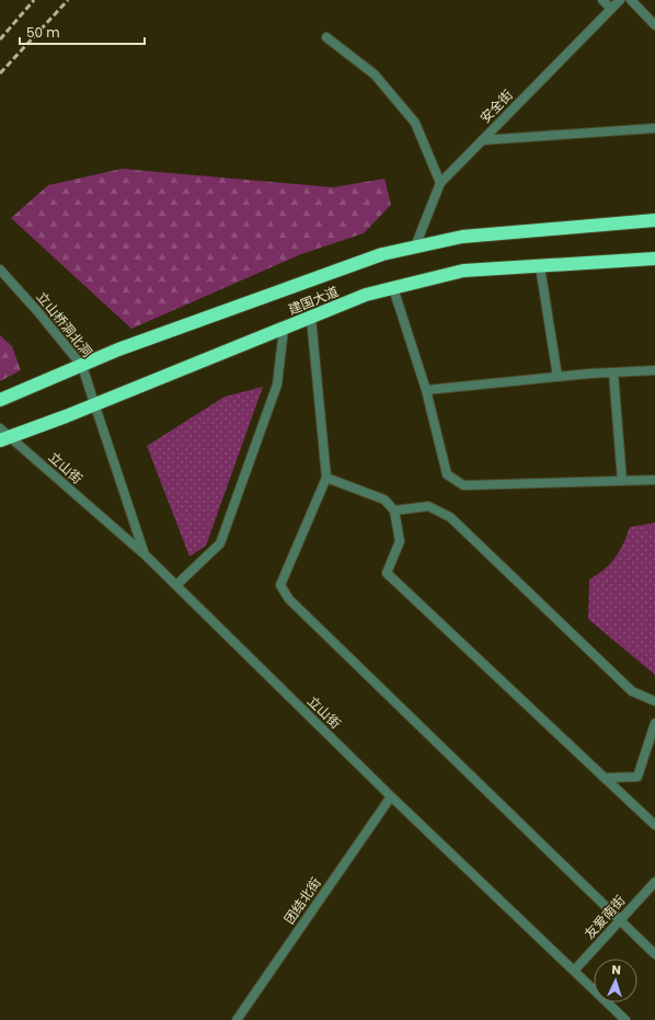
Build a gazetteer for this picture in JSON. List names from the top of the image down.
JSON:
{
  "streets": {
    "highway": ["建国大道"],
    "street": [
      "安全街",
      "立山桥洞北洞",
      "立山街",
      "团结北街",
      "友爱南街"
    ]
  },
  "crossings": [
    ["安全街", "建国大道"],
    ["建国大道", "立山桥洞北洞"],
    ["建国大道", "立山街"],
    ["立山桥洞北洞", "立山街"],
    ["立山街", "团结北街"],
    ["立山街", "友爱南街"]
  ],
  "scale_bar": "50 m",
  "north": "top"
}
